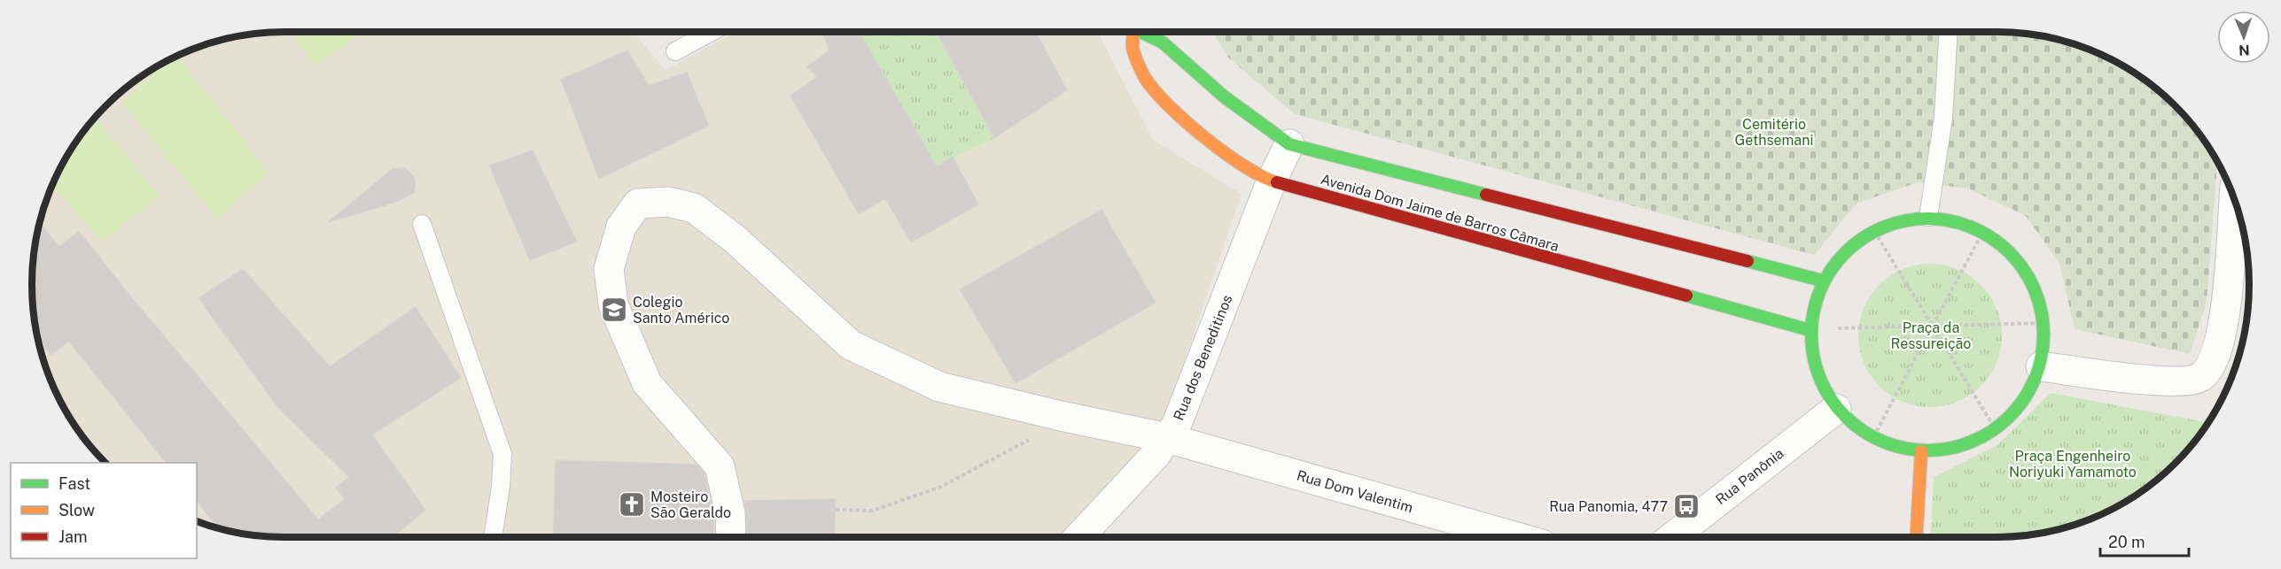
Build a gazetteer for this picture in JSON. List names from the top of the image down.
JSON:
{
  "streets": {
    "street": [
      "Avenida Dom Jaime de Barros Câmara",
      "Rua dos Beneditinos",
      "Rua Panônia",
      "Rua Dom Valentim"
    ]
  },
  "crossings": [
    ["Avenida Dom Jaime de Barros Câmara", "Rua dos Beneditinos"],
    ["Rua dos Beneditinos", "Rua Dom Valentim"]
  ],
  "parks": ["Cemitério Gethsemani", "Praça da Ressureição", "Praça Engenheiro Noriyuki Yamamoto"],
  "places": {
    "school or university": ["Colegio Santo Américo"],
    "church": ["Mosteiro São Geraldo"],
    "bus stop": ["Rua Panomia, 477"]
  },
  "legend": ["Fast", "Slow", "Jam"],
  "scale_bar": "20 m",
  "north": "bottom"
}
